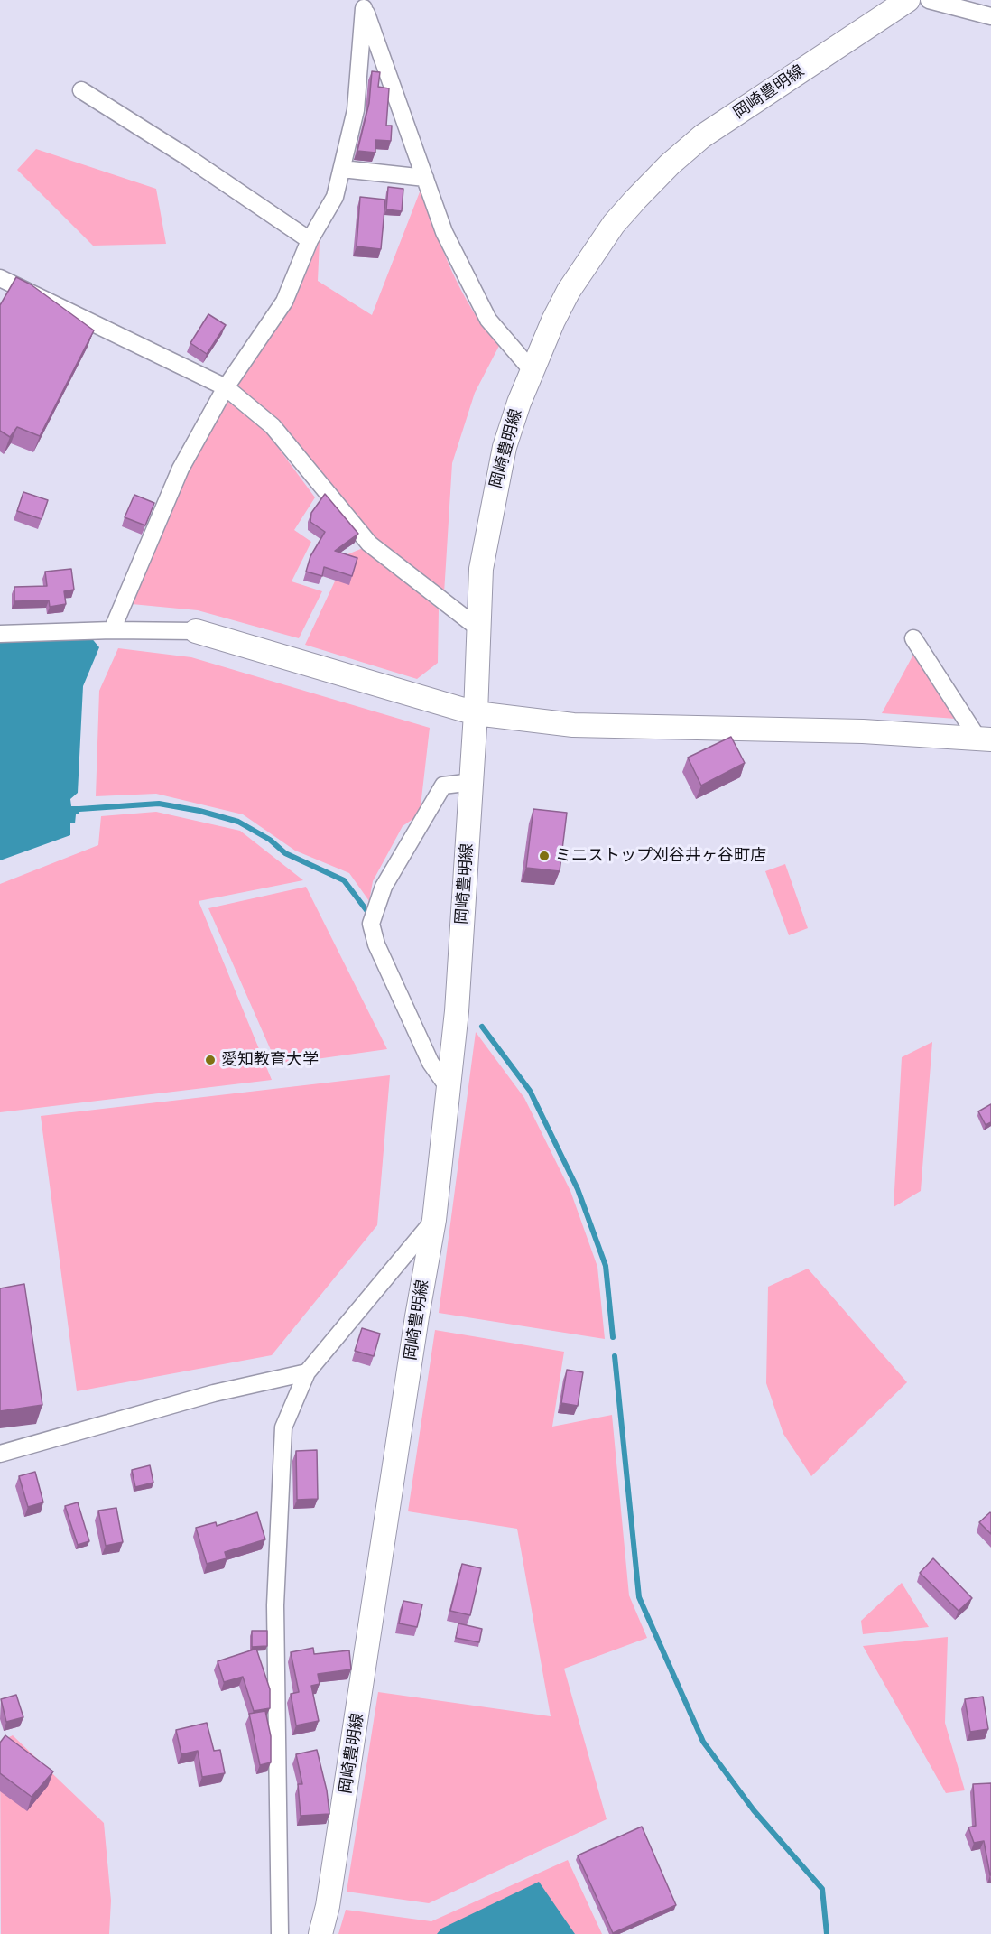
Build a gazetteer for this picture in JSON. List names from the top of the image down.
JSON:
{
  "streets": {
    "main road": ["岡崎豊明線"]
  },
  "places": ["ミニストップ刈谷井ヶ谷町店", "愛知教育大学"]
}
